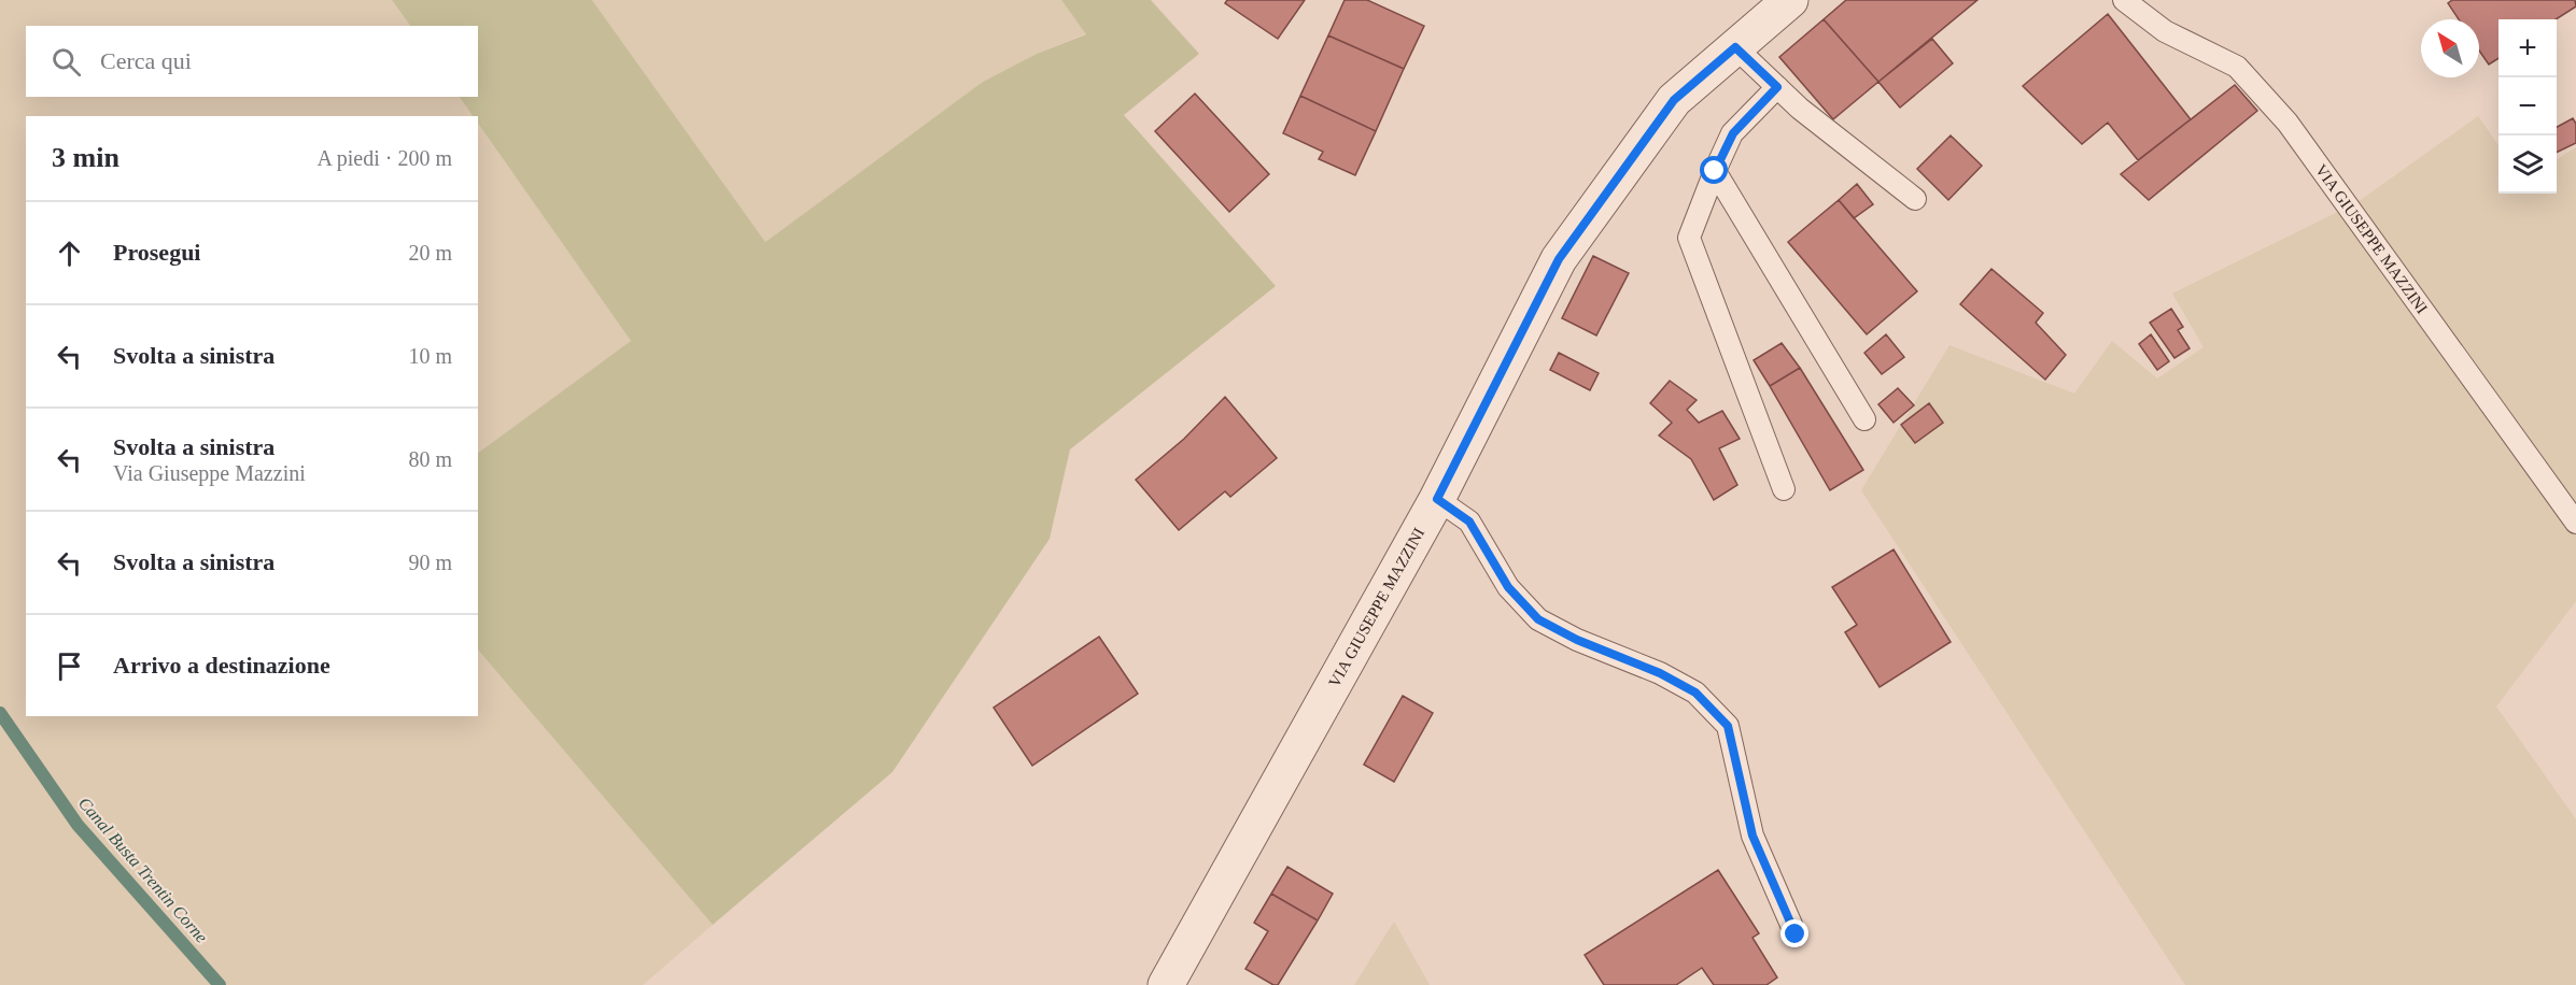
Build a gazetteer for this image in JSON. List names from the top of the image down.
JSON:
{
  "streets": {
    "street": ["VIA GIUSEPPE MAZZINI"]
  },
  "water": ["Canal Busta Trentin Corne"],
  "north": "top left",
  "page": {
    "map_buttons": ["+", "−"],
    "search": "Cerca qui",
    "heading": ["3 min", "A piedi · 200 m"],
    "list": [
      ["Prosegui", "20 m"],
      ["Svolta a sinistra", "10 m"],
      ["Svolta a sinistra", "Via Giuseppe Mazzini", "80 m"],
      ["Svolta a sinistra", "90 m"],
      "Arrivo a destinazione"
    ]
  }
}
